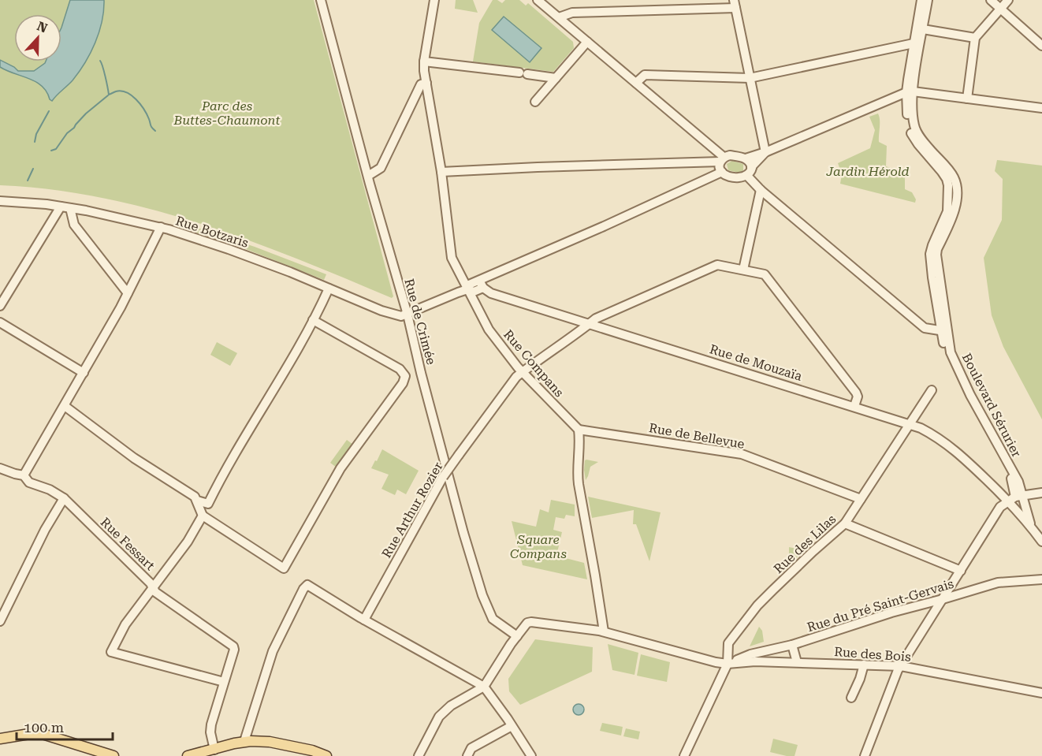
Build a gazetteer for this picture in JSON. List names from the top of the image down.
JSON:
{
  "streets": {
    "street": [
      "Rue Botzaris",
      "Rue de Crimée",
      "Rue de Mouzaïa",
      "Rue Compans",
      "Boulevard Sérurier",
      "Rue de Bellevue",
      "Rue Arthur Rozier",
      "Rue Fessart",
      "Rue des Lilas",
      "Rue du Pré Saint-Gervais",
      "Rue des Bois"
    ]
  },
  "crossings": [
    ["Rue Botzaris", "Rue de Crimée"],
    ["Rue de Crimée", "Rue des Bois"],
    ["Rue de Mouzaïa", "Boulevard Sérurier"],
    ["Rue de Mouzaïa", "Rue Arthur Rozier"],
    ["Rue de Mouzaïa", "Rue des Lilas"],
    ["Rue Compans", "Rue de Bellevue"],
    ["Rue Compans", "Rue Arthur Rozier"],
    ["Rue de Bellevue", "Rue des Lilas"],
    ["Rue des Lilas", "Rue du Pré Saint-Gervais"],
    ["Rue des Lilas", "Rue des Bois"],
    ["Rue du Pré Saint-Gervais", "Rue des Bois"]
  ],
  "parks": ["Parc des Buttes-Chaumont", "Jardin Hérold", "Square Compans"],
  "scale_bar": "100 m",
  "north": "top"
}
